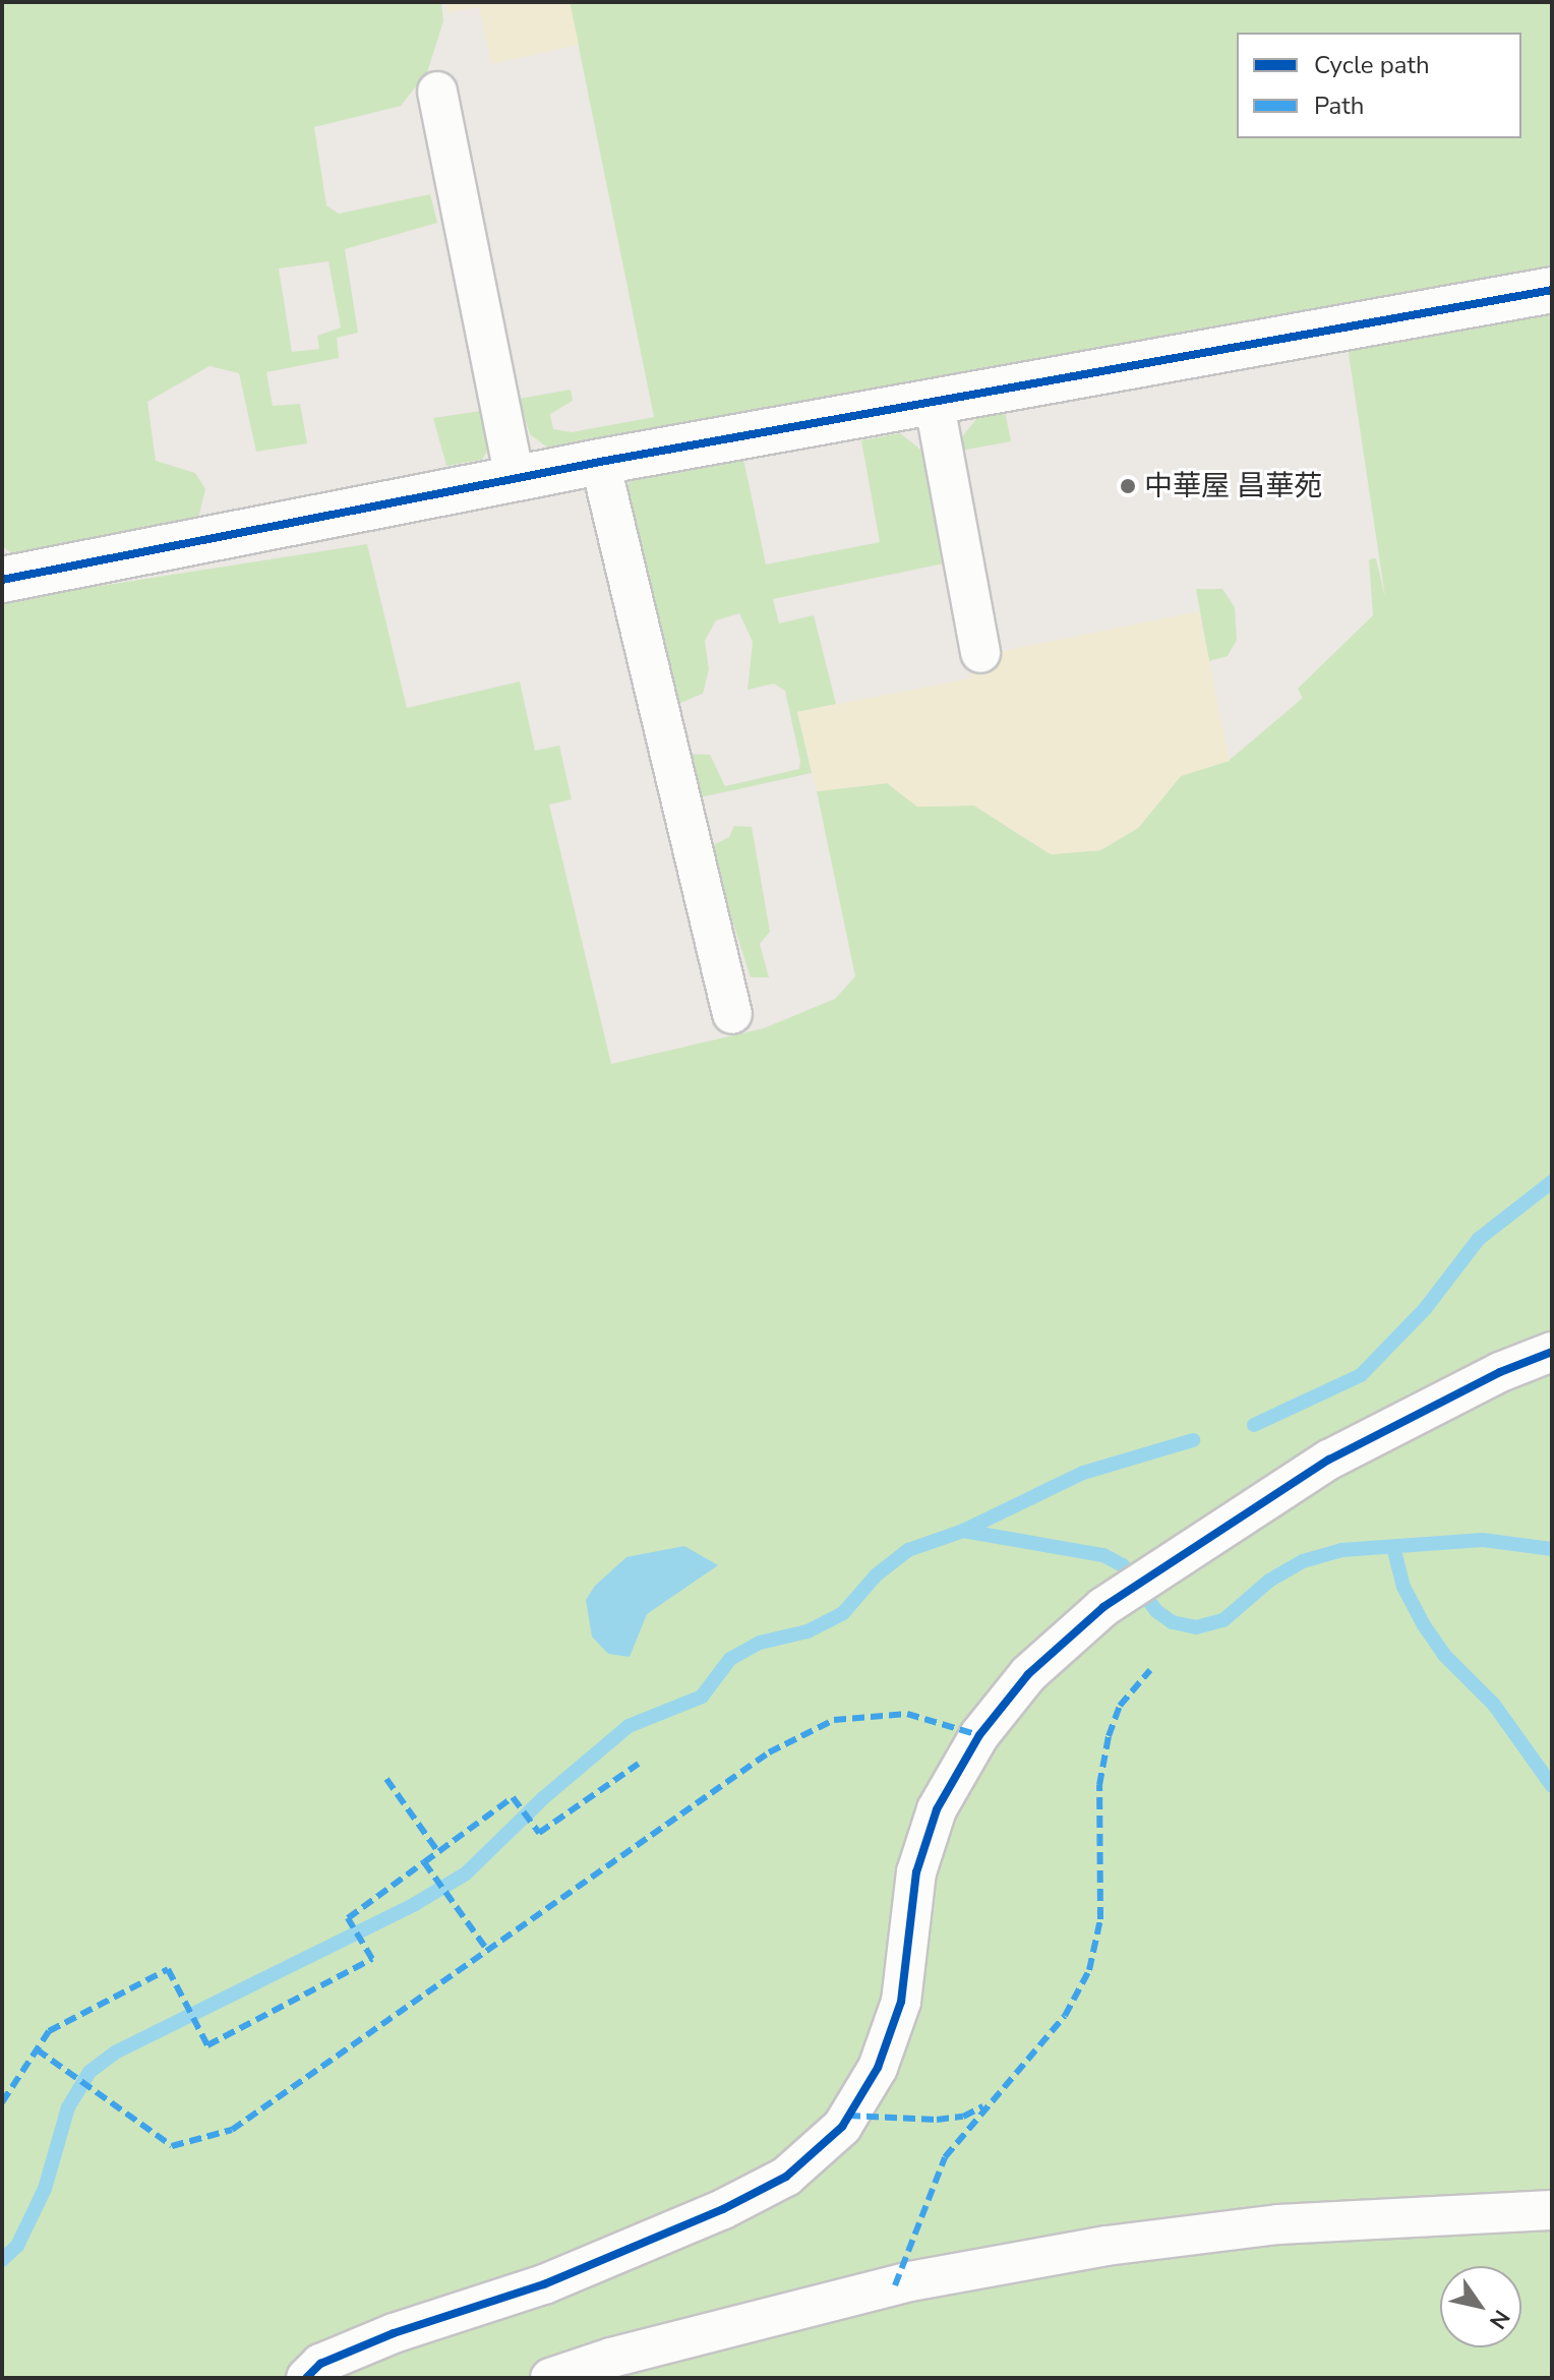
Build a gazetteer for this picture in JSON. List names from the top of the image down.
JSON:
{
  "places": ["中華屋 昌華苑"],
  "legend": ["Cycle path", "Path"],
  "north": "bottom right"
}
